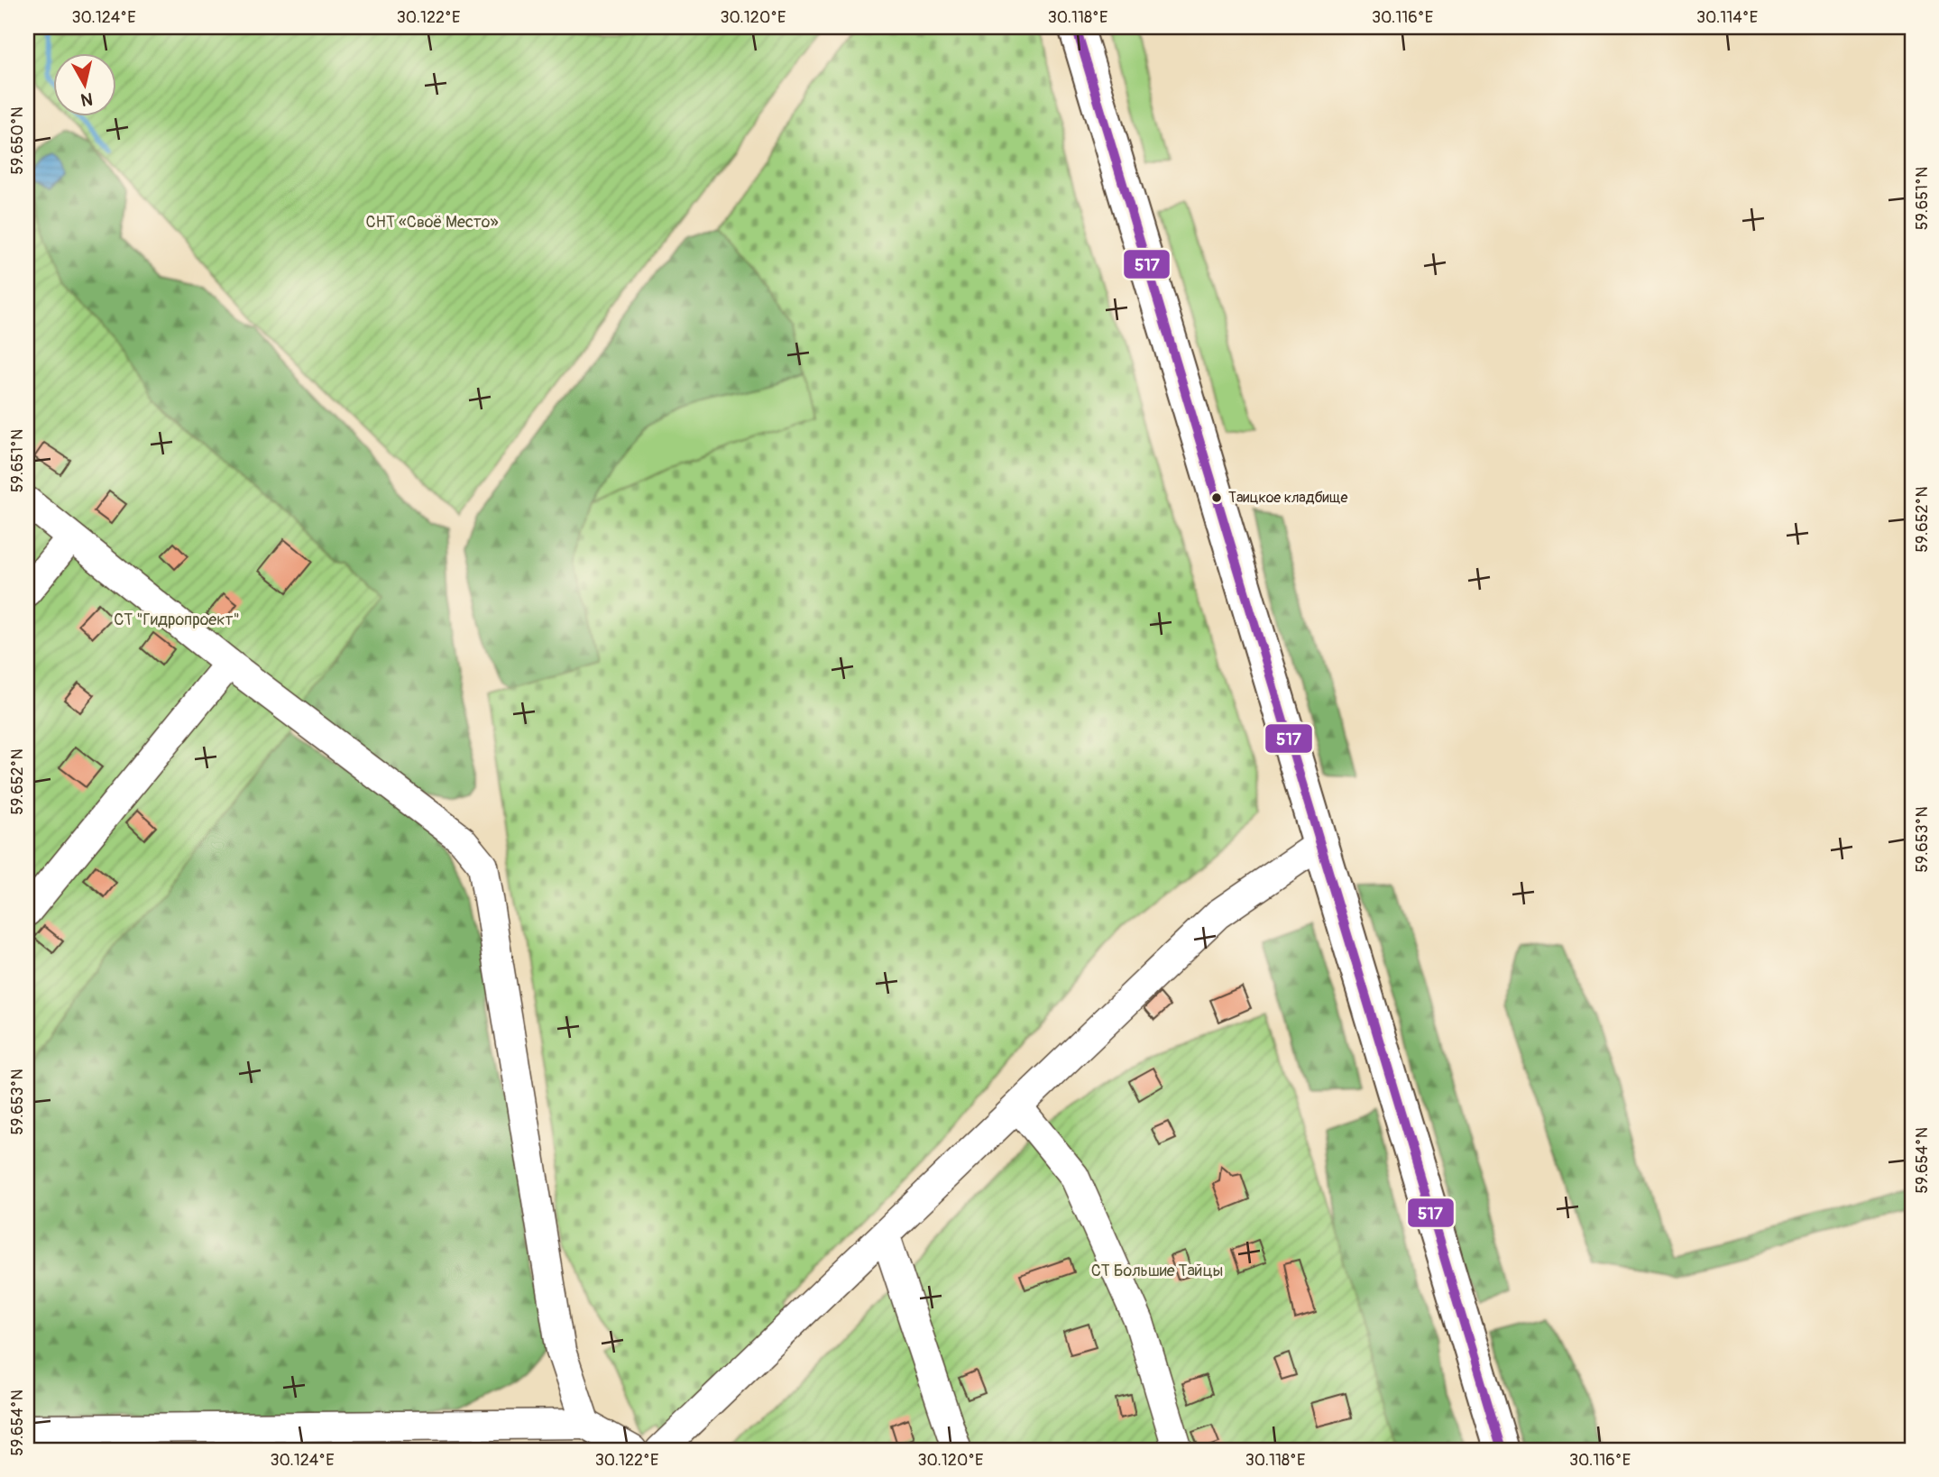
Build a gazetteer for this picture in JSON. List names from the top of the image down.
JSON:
{
  "parks": ["СНТ «Своё Место»", "СТ \"Гидропроект\"", "СТ Большие Тайцы"],
  "places": ["Таицкое кладбище"],
  "lines": ["transit line 517"],
  "north": "bottom",
  "coordinates": [
    "30.124°E",
    "30.122°E",
    "30.120°E",
    "30.118°E",
    "30.116°E",
    "30.114°E",
    "59.650°N",
    "59.651°N",
    "59.652°N",
    "59.653°N",
    "59.654°N"
  ]
}
